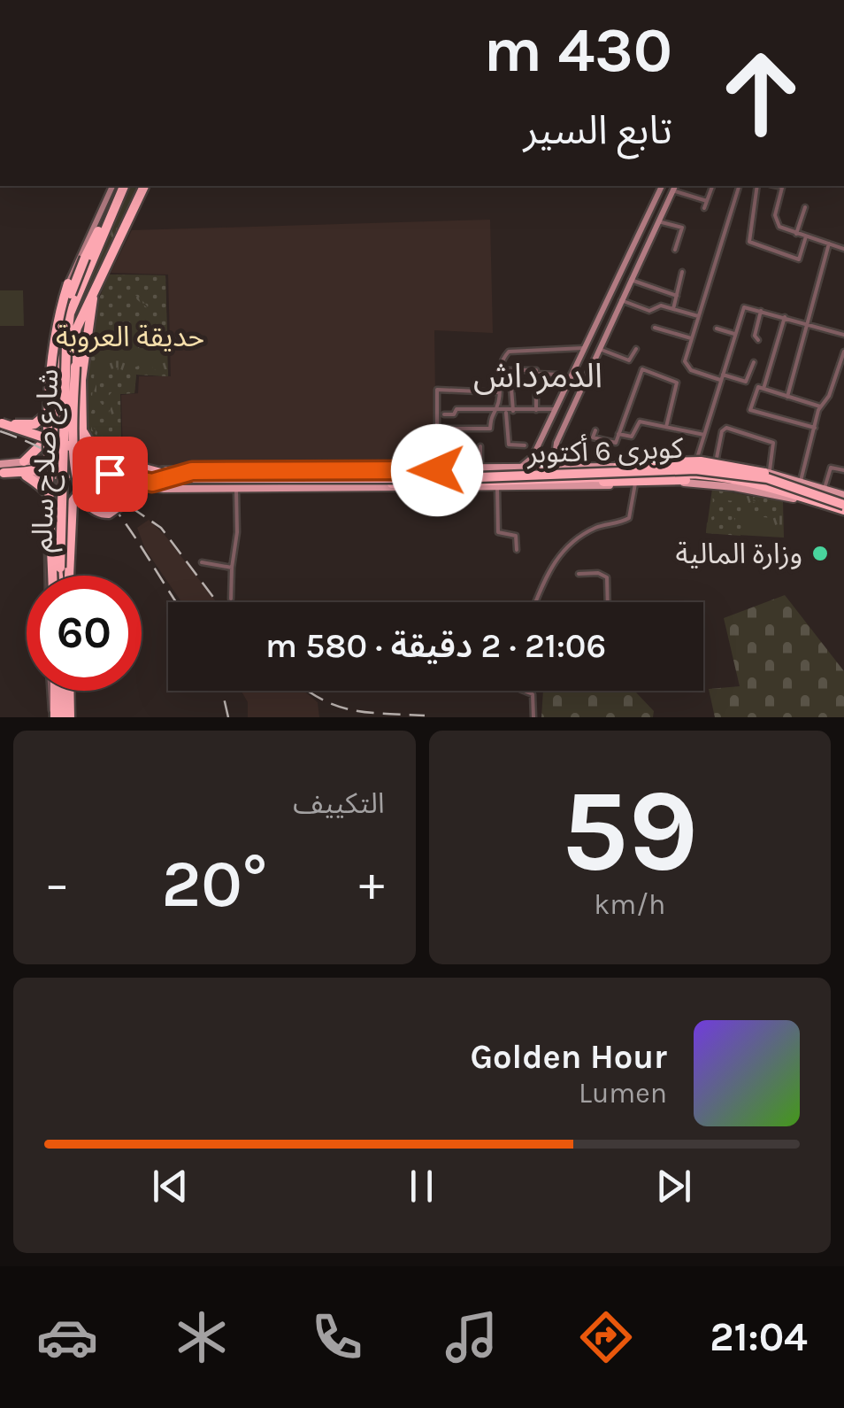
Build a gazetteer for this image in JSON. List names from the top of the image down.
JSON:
{
  "streets": {
    "highway": ["كوبرى 6 أكتوبر", "شارع صلاح سالم"]
  },
  "districts": ["الدمرداش"],
  "parks": ["حديقة العروبة"],
  "places": ["وزارة المالية"],
  "page": {
    "turn": ["430 m", "تابع السير"],
    "limit": "60",
    "trip": "21:06 · 2 دقيقة · 580 m",
    "tile": [
      ["59", "km/h"],
      "التكييف"
    ],
    "heat": ["−", "20°", "+"],
    "song": ["Golden Hour", "Lumen"],
    "tabs": "21:04"
  }
}
